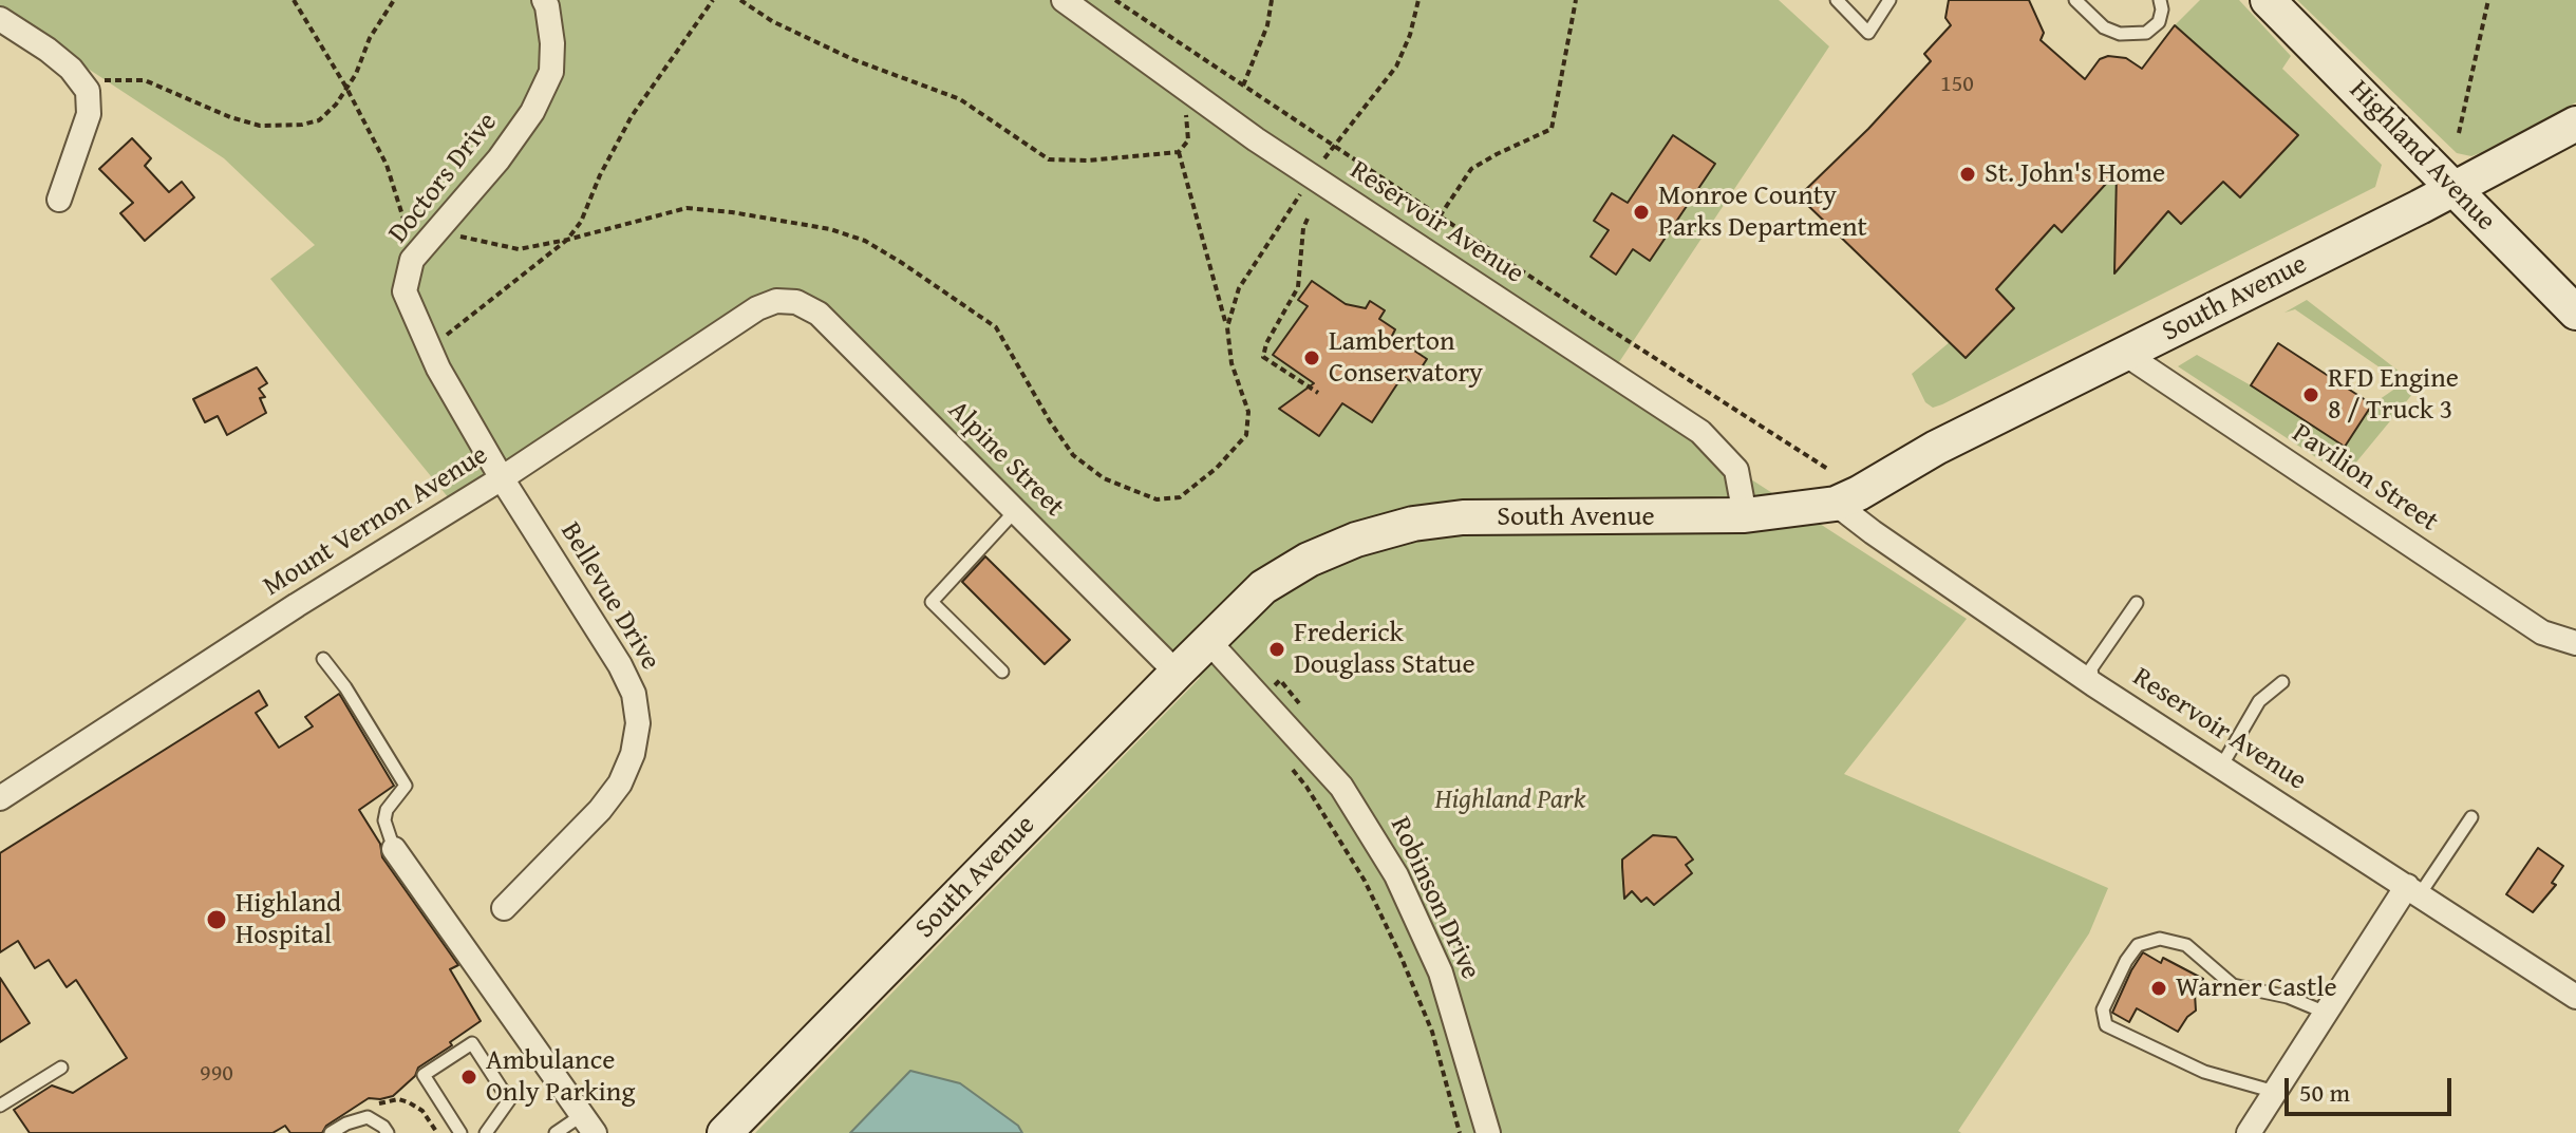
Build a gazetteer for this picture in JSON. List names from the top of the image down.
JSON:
{
  "streets": {
    "main road": ["Highland Avenue", "South Avenue"],
    "street": [
      "Doctors Drive",
      "Reservoir Avenue",
      "Alpine Street",
      "Pavilion Street",
      "Mount Vernon Avenue",
      "Bellevue Drive",
      "Robinson Drive"
    ]
  },
  "crossings": [
    ["Highland Avenue", "South Avenue"],
    ["Doctors Drive", "Mount Vernon Avenue"],
    ["Doctors Drive", "Bellevue Drive"],
    ["Reservoir Avenue", "South Avenue"],
    ["South Avenue", "Alpine Street"],
    ["South Avenue", "Pavilion Street"],
    ["South Avenue", "Robinson Drive"],
    ["Alpine Street", "Mount Vernon Avenue"],
    ["Mount Vernon Avenue", "Bellevue Drive"]
  ],
  "parks": ["Highland Park"],
  "places": [
    "St. John's Home",
    "Monroe County Parks Department",
    "Lamberton Conservatory",
    "RFD Engine 8 / Truck 3",
    "Frederick Douglass Statue",
    "Highland Hospital",
    "Warner Castle",
    "Ambulance Only Parking"
  ],
  "house_numbers": ["150", "990"],
  "scale_bar": "50 m"
}
